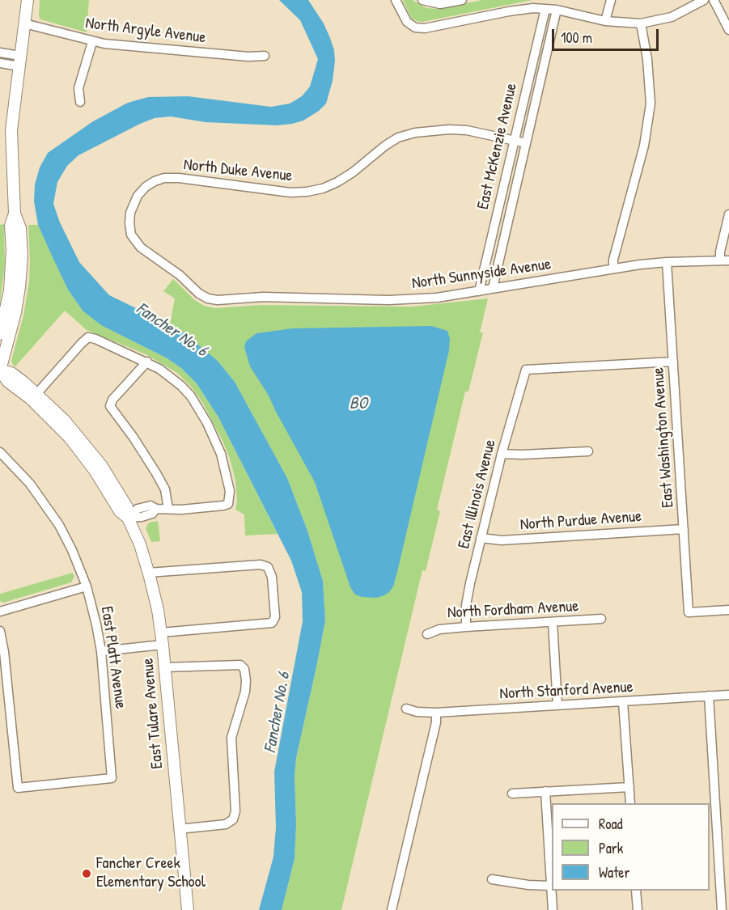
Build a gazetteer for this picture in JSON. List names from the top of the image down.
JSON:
{
  "streets": {
    "street": [
      "North Argyle Avenue",
      "East McKenzie Avenue",
      "North Duke Avenue",
      "North Sunnyside Avenue",
      "East Washington Avenue",
      "East Illinois Avenue",
      "North Purdue Avenue",
      "North Fordham Avenue",
      "East Platt Avenue",
      "North Stanford Avenue",
      "East Tulare Avenue"
    ]
  },
  "crossings": [
    ["East McKenzie Avenue", "North Duke Avenue"],
    ["East McKenzie Avenue", "North Sunnyside Avenue"],
    ["North Duke Avenue", "North Sunnyside Avenue"],
    ["North Sunnyside Avenue", "East Washington Avenue"],
    ["East Washington Avenue", "East Illinois Avenue"],
    ["East Washington Avenue", "North Purdue Avenue"],
    ["East Illinois Avenue", "North Purdue Avenue"],
    ["East Illinois Avenue", "North Fordham Avenue"]
  ],
  "water": ["Fancher No. 6", "BO"],
  "places": ["Fancher Creek Elementary School"],
  "legend": ["Road", "Park", "Water"],
  "scale_bar": "100 m"
}
